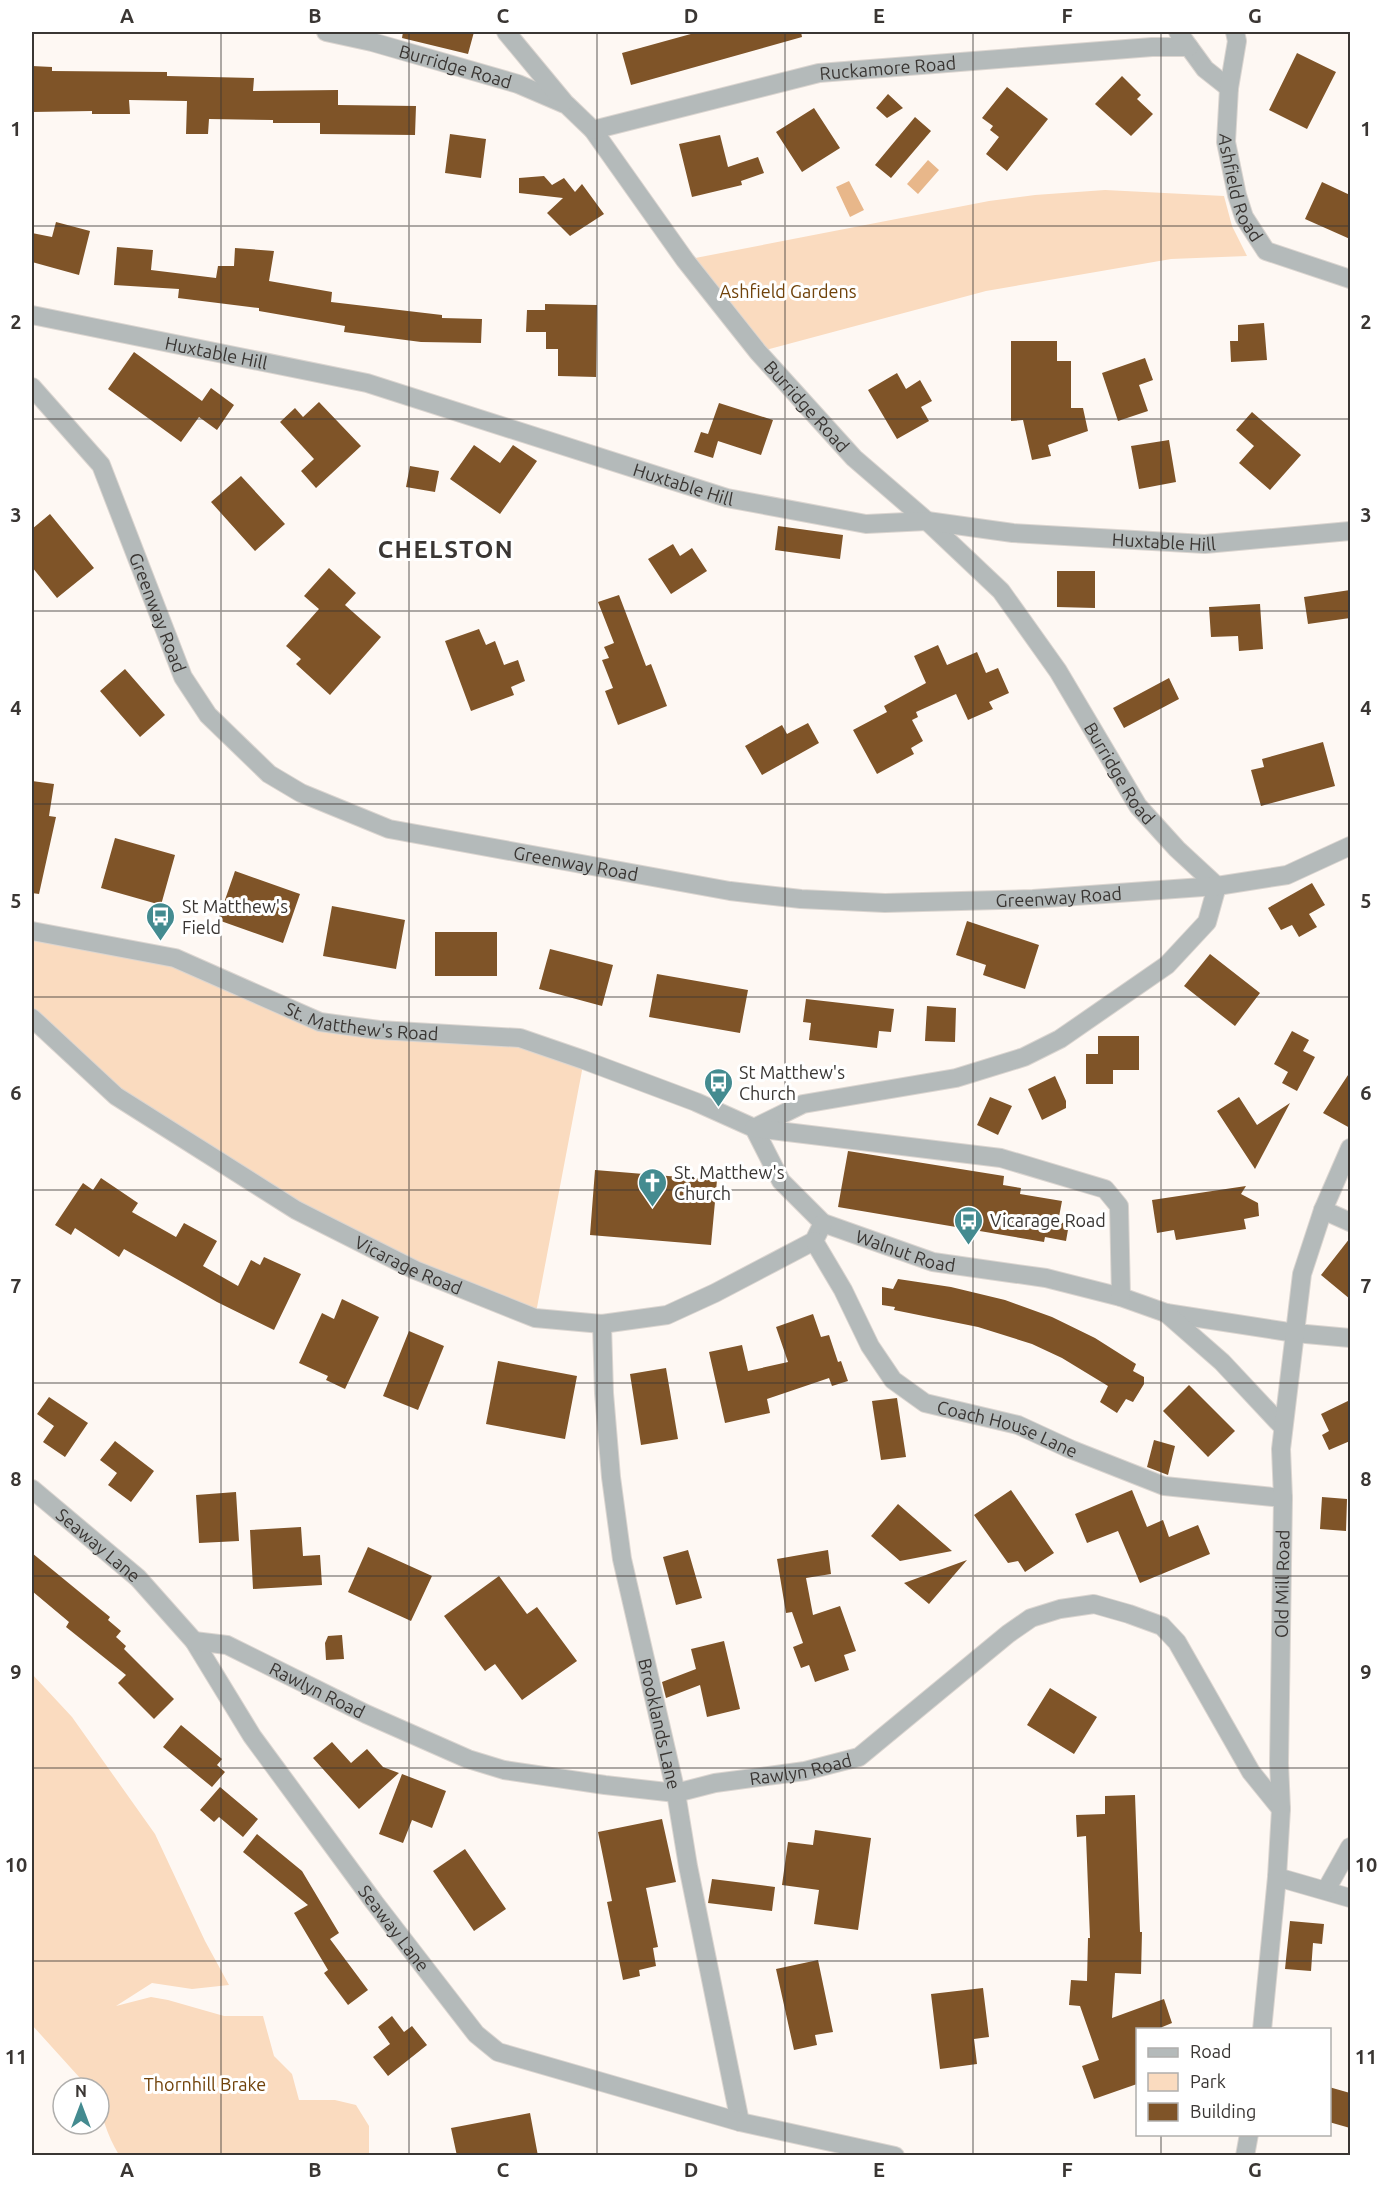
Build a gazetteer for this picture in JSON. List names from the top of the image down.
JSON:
{
  "streets": {
    "street": [
      "Burridge Road",
      "Ruckamore Road",
      "Ashfield Road",
      "Huxtable Hill",
      "Greenway Road",
      "St. Matthew's Road",
      "Walnut Road",
      "Vicarage Road",
      "Coach House Lane",
      "Seaway Lane",
      "Old Mill Road",
      "Rawlyn Road",
      "Brooklands Lane"
    ]
  },
  "crossings": [
    ["Burridge Road", "Ruckamore Road"],
    ["Burridge Road", "Huxtable Hill"],
    ["Burridge Road", "Greenway Road"],
    ["St. Matthew's Road", "Walnut Road"],
    ["Walnut Road", "Old Mill Road"],
    ["Vicarage Road", "Coach House Lane"],
    ["Vicarage Road", "Brooklands Lane"],
    ["Coach House Lane", "Old Mill Road"],
    ["Seaway Lane", "Rawlyn Road"],
    ["Seaway Lane", "Brooklands Lane"],
    ["Old Mill Road", "Rawlyn Road"],
    ["Rawlyn Road", "Brooklands Lane"]
  ],
  "districts": ["CHELSTON"],
  "parks": ["Ashfield Gardens", "Thornhill Brake"],
  "places": {
    "bus stop": ["St Matthew's Field", "St Matthew's Church", "Vicarage Road"],
    "church": ["St. Matthew's Church"]
  },
  "legend": ["Road", "Park", "Building"],
  "north": "top",
  "grid": {
    "columns": [
      "A",
      "B",
      "C",
      "D",
      "E",
      "F",
      "G"
    ],
    "rows": [
      "1",
      "2",
      "3",
      "4",
      "5",
      "6",
      "7",
      "8",
      "9",
      "10",
      "11"
    ]
  }
}
